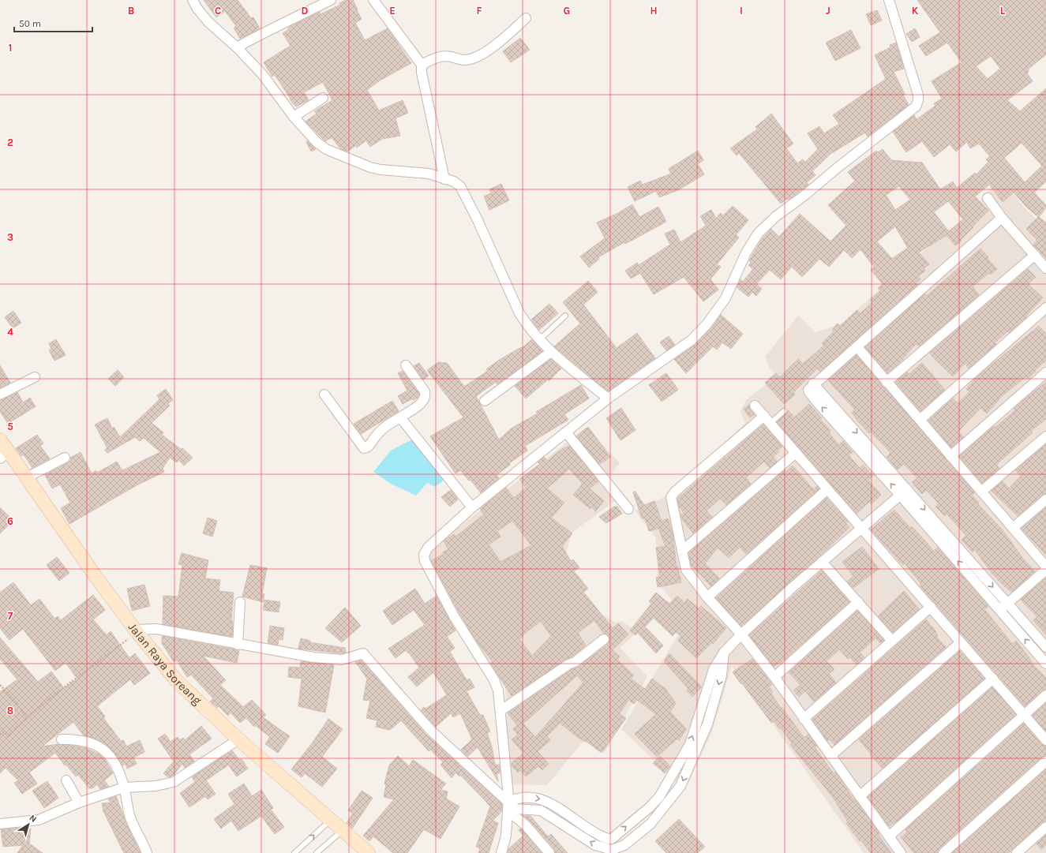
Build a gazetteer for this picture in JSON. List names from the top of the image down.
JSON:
{
  "streets": {
    "main road": ["Jalan Raya Soreang"]
  },
  "scale_bar": "50 m",
  "north": "top right",
  "grid": {
    "columns": [
      "B",
      "C",
      "D",
      "E",
      "F",
      "G",
      "H",
      "I",
      "J",
      "K",
      "L"
    ],
    "rows": [
      "1",
      "2",
      "3",
      "4",
      "5",
      "6",
      "7",
      "8"
    ]
  }
}
